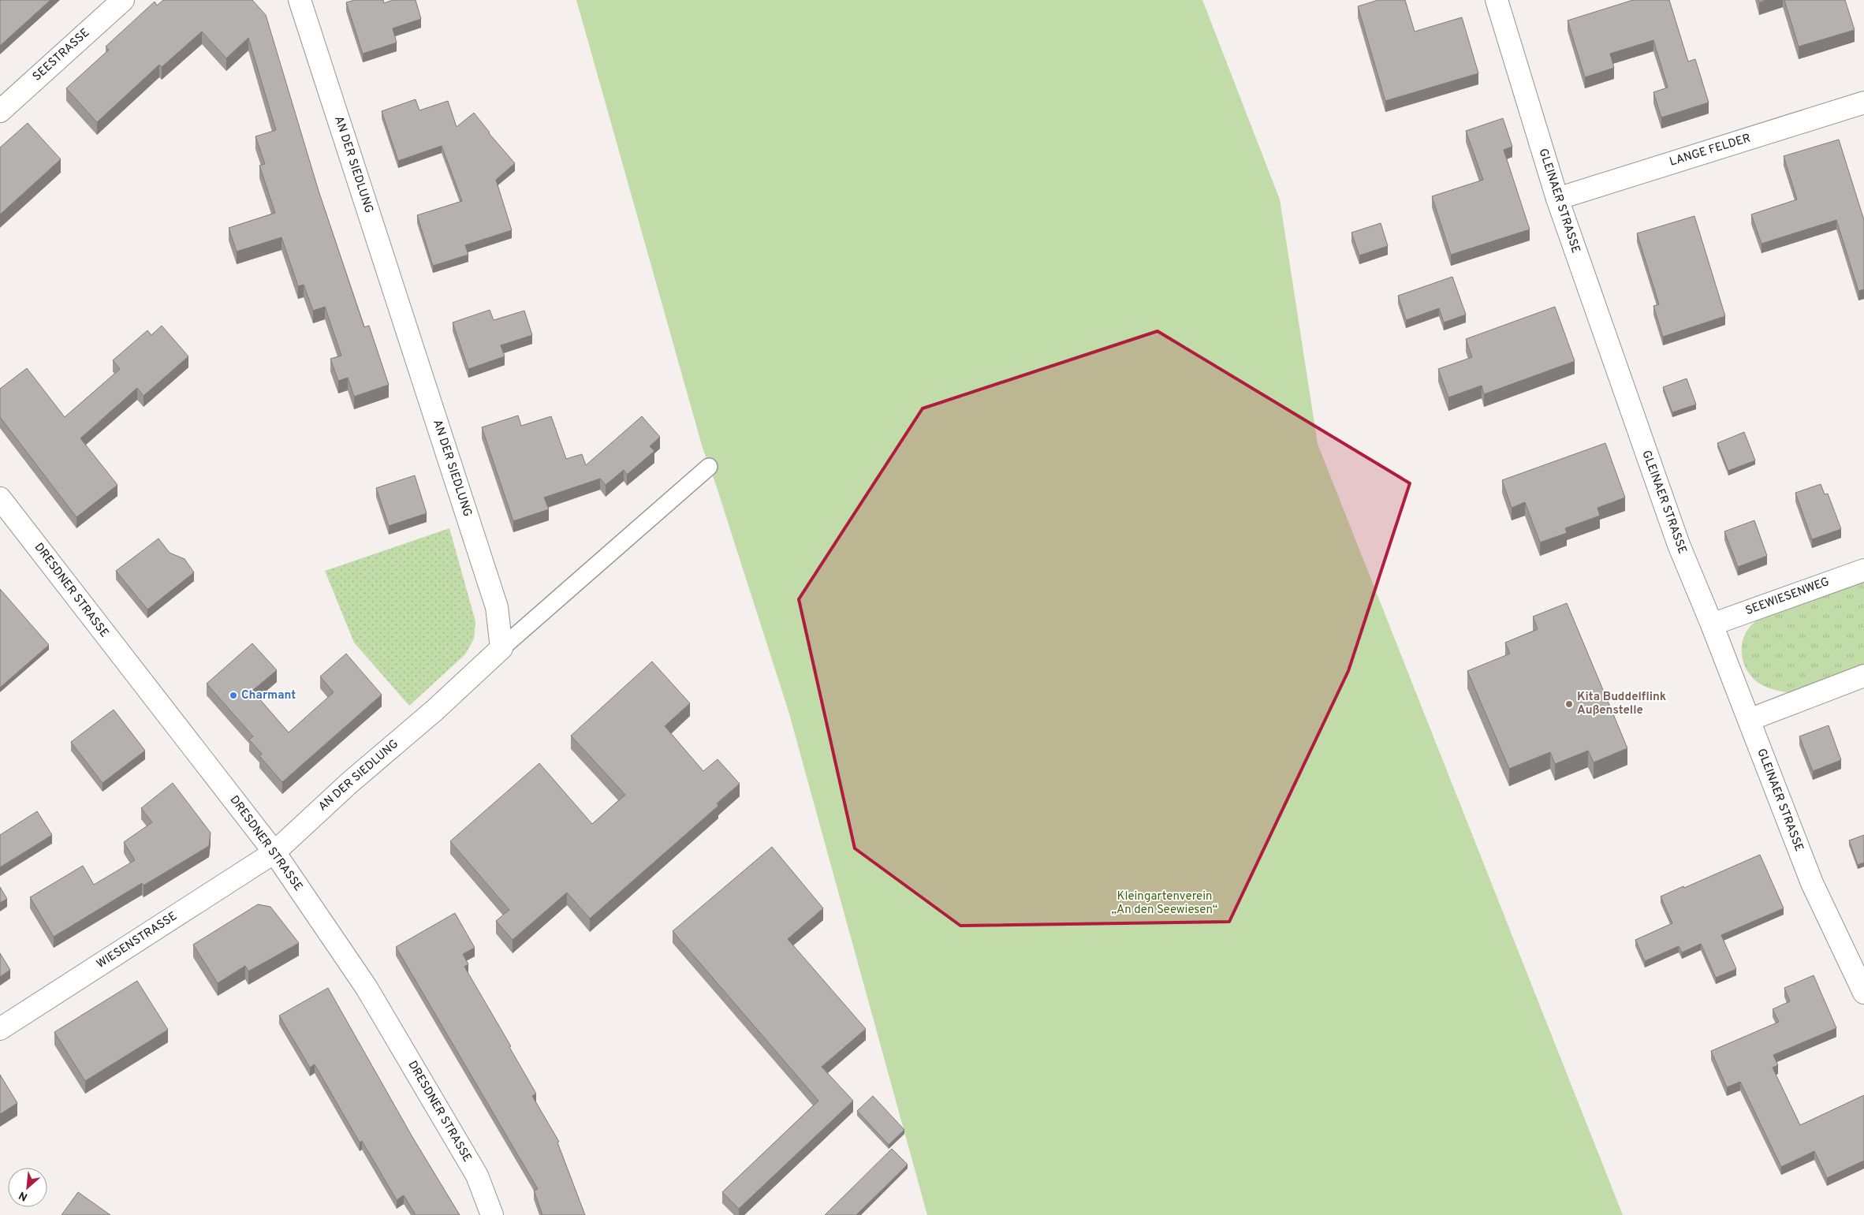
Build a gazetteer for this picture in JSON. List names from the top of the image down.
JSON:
{
  "streets": {
    "street": [
      "SEESTRASSE",
      "LANGE FELDER",
      "AN DER SIEDLUNG",
      "GLEINAER STRASSE",
      "DRESDNER STRASSE",
      "SEEWIESENWEG",
      "WIESENSTRASSE"
    ]
  },
  "crossings": [
    ["LANGE FELDER", "GLEINAER STRASSE"],
    ["AN DER SIEDLUNG", "DRESDNER STRASSE"],
    ["AN DER SIEDLUNG", "WIESENSTRASSE"],
    ["GLEINAER STRASSE", "SEEWIESENWEG"],
    ["DRESDNER STRASSE", "WIESENSTRASSE"]
  ],
  "parks": ["Kleingartenverein „An den Seewiesen“"],
  "places": ["Charmant", "Kita Buddelflink Außenstelle"],
  "north": "bottom left"
}
